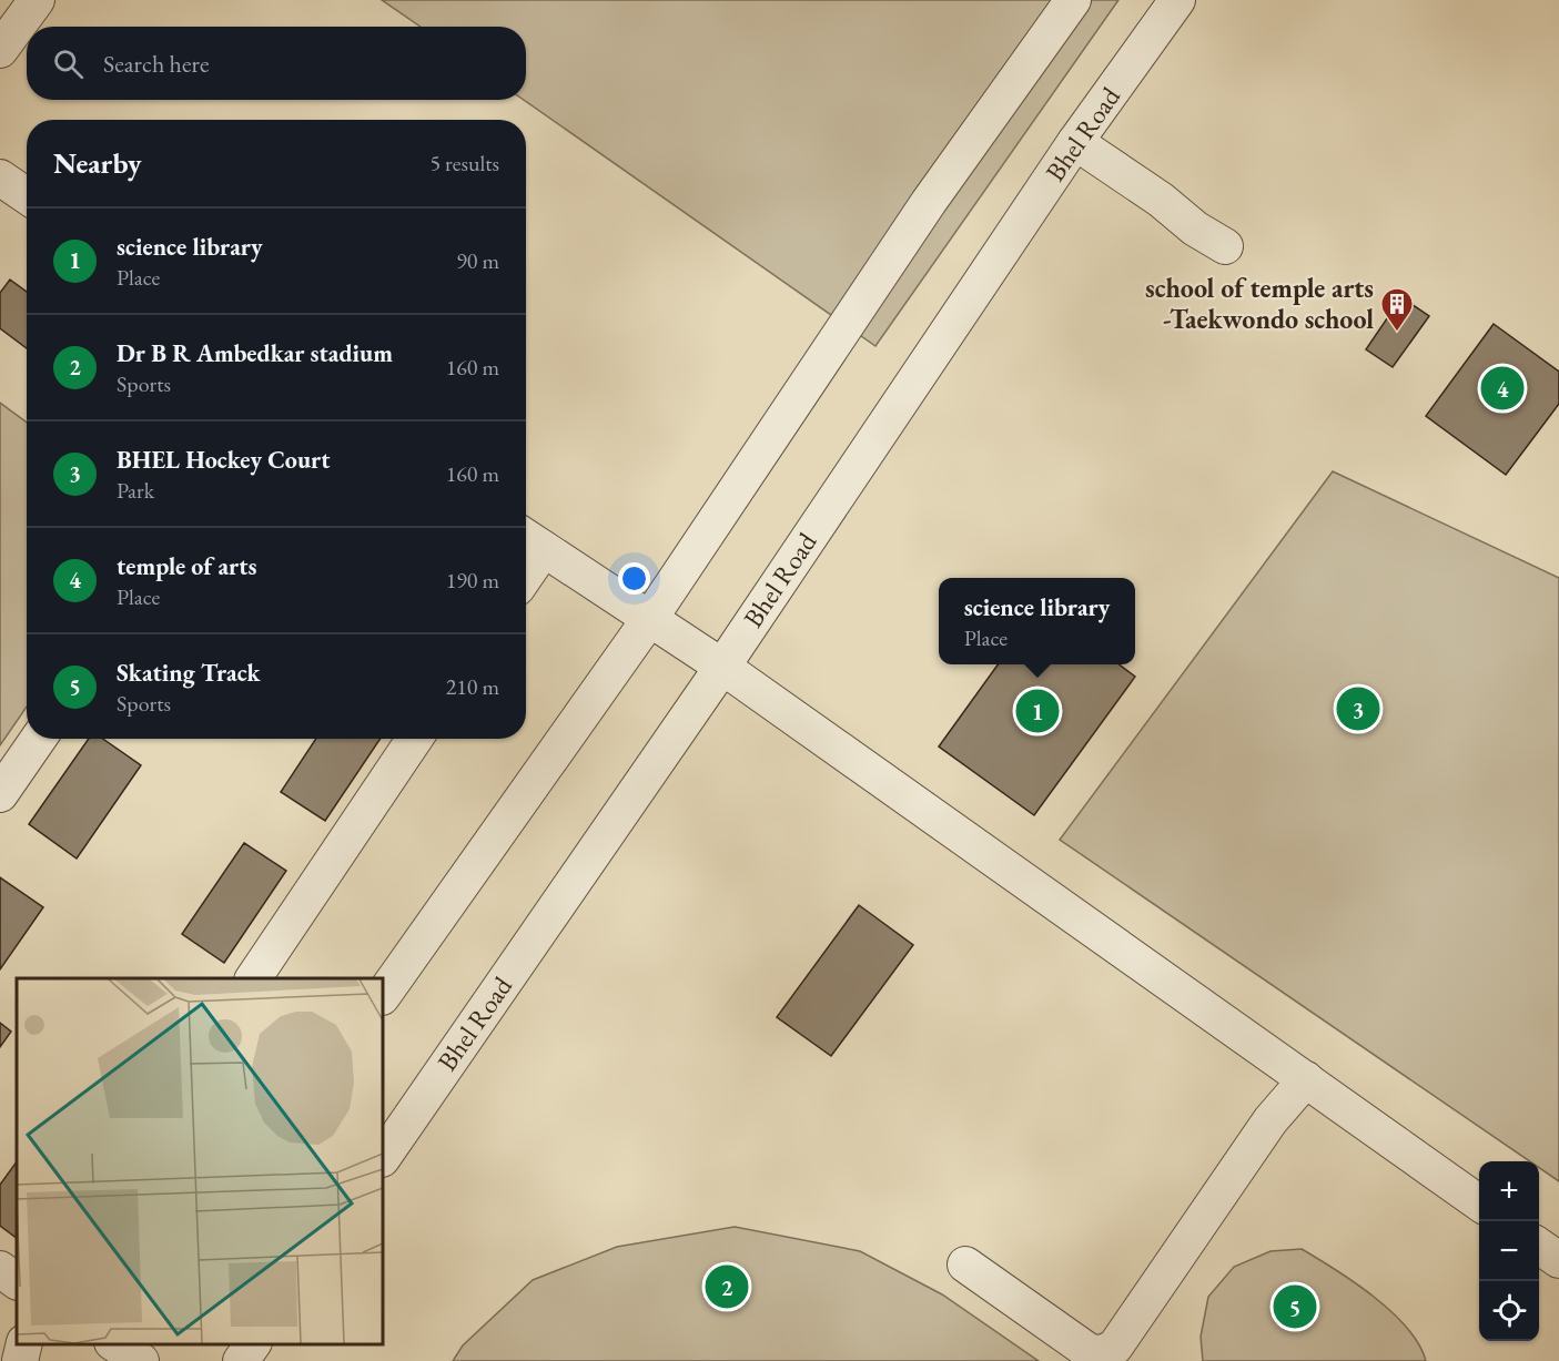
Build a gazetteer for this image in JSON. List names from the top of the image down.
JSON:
{
  "streets": {
    "street": ["Bhel Road"]
  },
  "places": {
    "building": ["school of temple arts -Taekwondo school"]
  },
  "page": {
    "search": "Search here",
    "heading": ["Nearby", "5 results"],
    "list": [
      {
        "mark": "1",
        "name": "science library",
        "note": "Place",
        "value": "90 m"
      },
      {
        "mark": "2",
        "name": "Dr B R Ambedkar stadium",
        "note": "Sports",
        "value": "160 m"
      },
      {
        "mark": "3",
        "name": "BHEL Hockey Court",
        "note": "Park",
        "value": "160 m"
      },
      {
        "mark": "4",
        "name": "temple of arts",
        "note": "Place",
        "value": "190 m"
      },
      {
        "mark": "5",
        "name": "Skating Track",
        "note": "Sports",
        "value": "210 m"
      }
    ],
    "pins": [
      "4",
      "3",
      "1",
      "2",
      "5"
    ],
    "popup": ["science library", "Place"],
    "map_buttons": ["+", "−"]
  }
}
